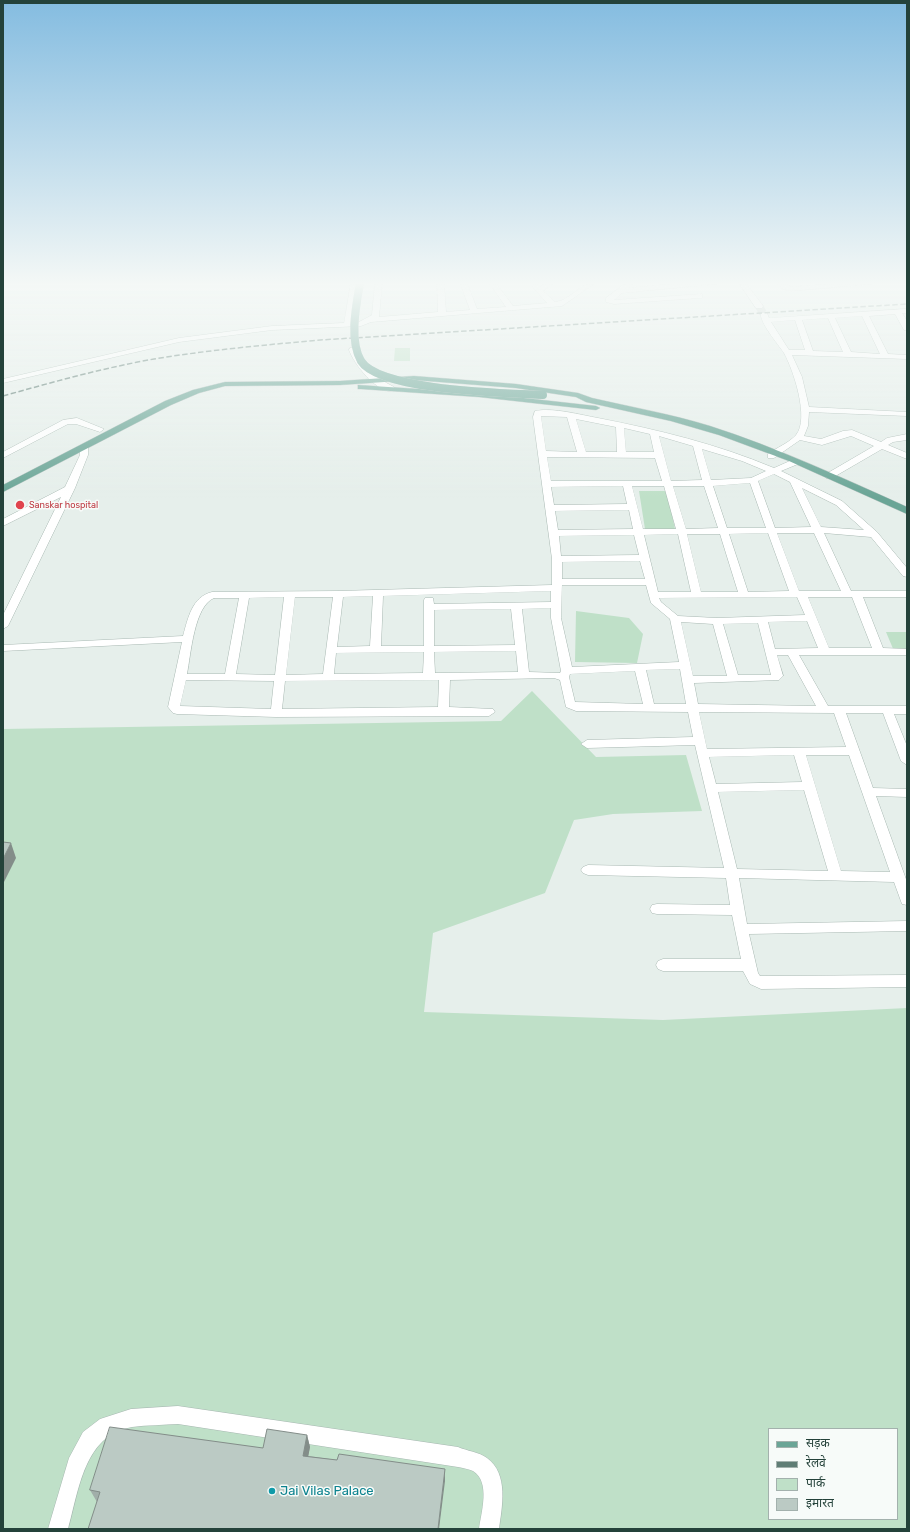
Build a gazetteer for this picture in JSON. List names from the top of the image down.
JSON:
{
  "places": ["Sanskar hospital", "Jai Vilas Palace"],
  "legend": [
    "सड़क",
    "रेलवे",
    "पार्क",
    "इमारत"
  ]
}
